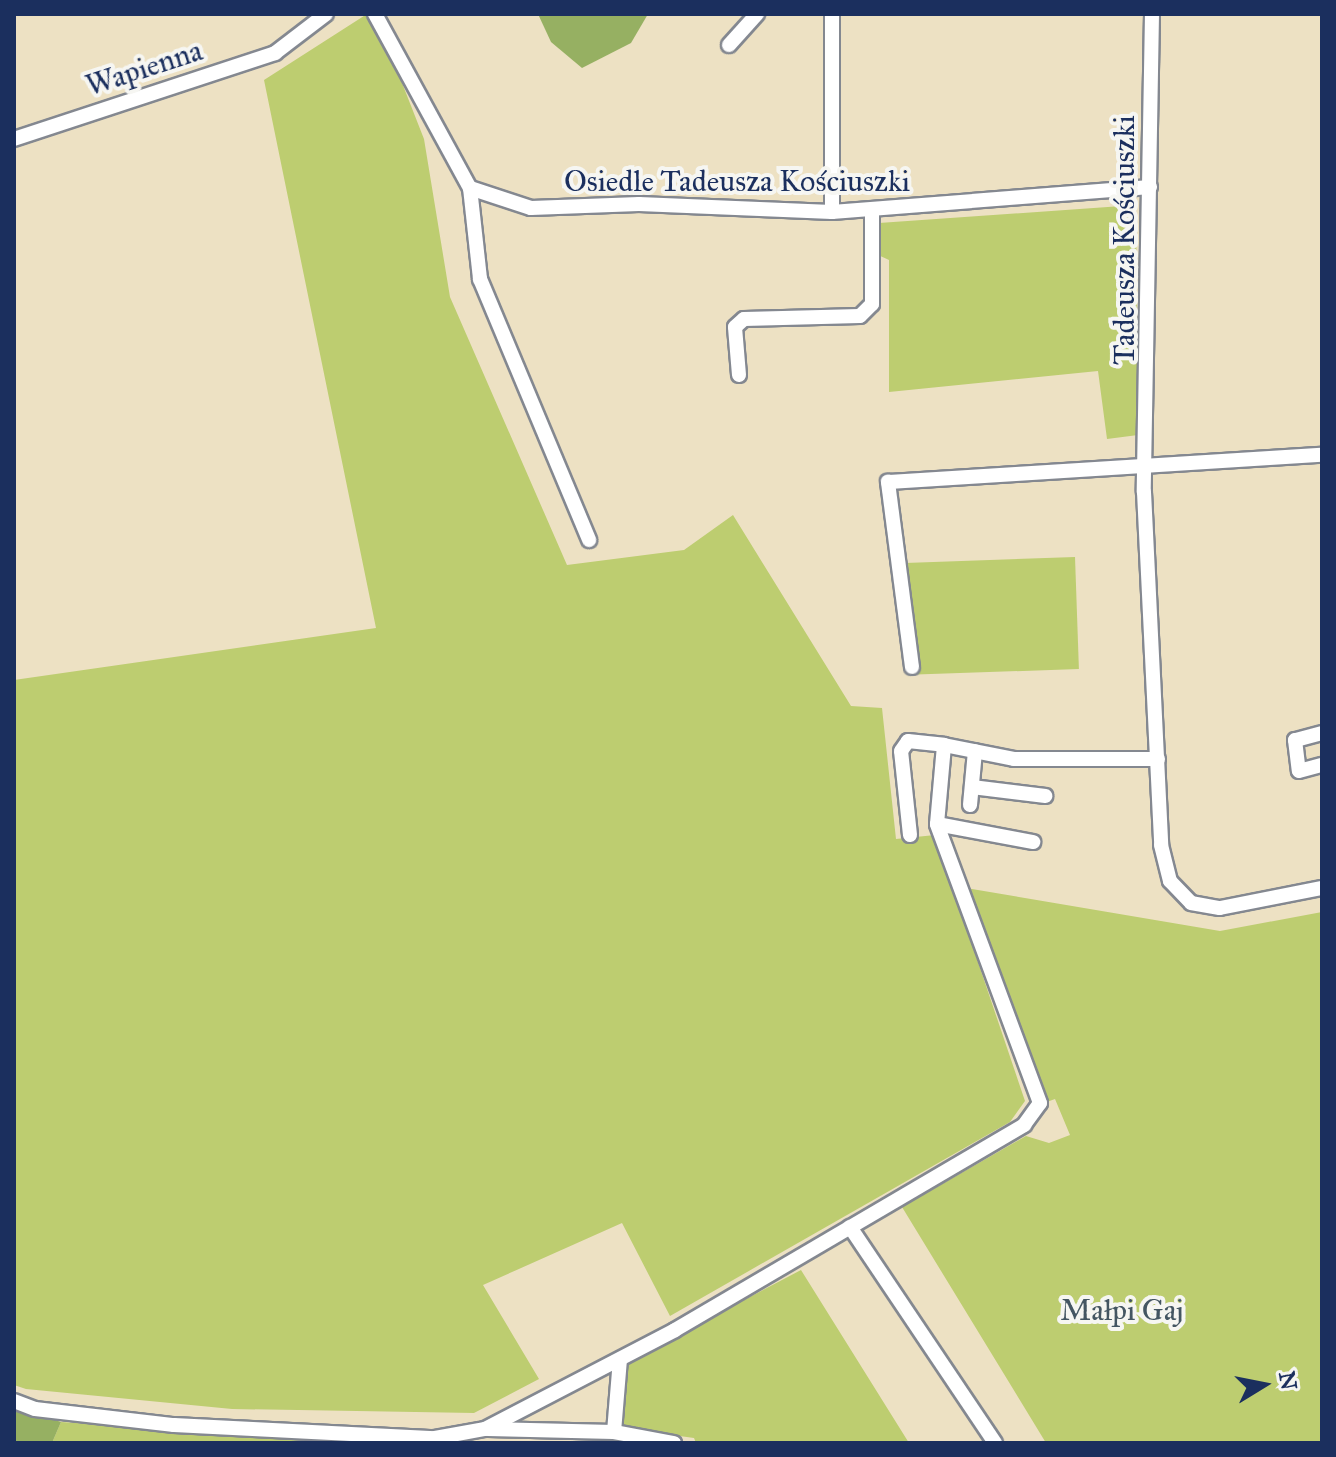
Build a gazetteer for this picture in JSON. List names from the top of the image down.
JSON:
{
  "streets": {
    "street": ["Wapienna", "Osiedle Tadeusza Kościuszki", "Tadeusza Kościuszki"]
  },
  "crossings": [
    ["Osiedle Tadeusza Kościuszki", "Tadeusza Kościuszki"]
  ],
  "parks": ["Małpi Gaj"],
  "north": "right"
}
